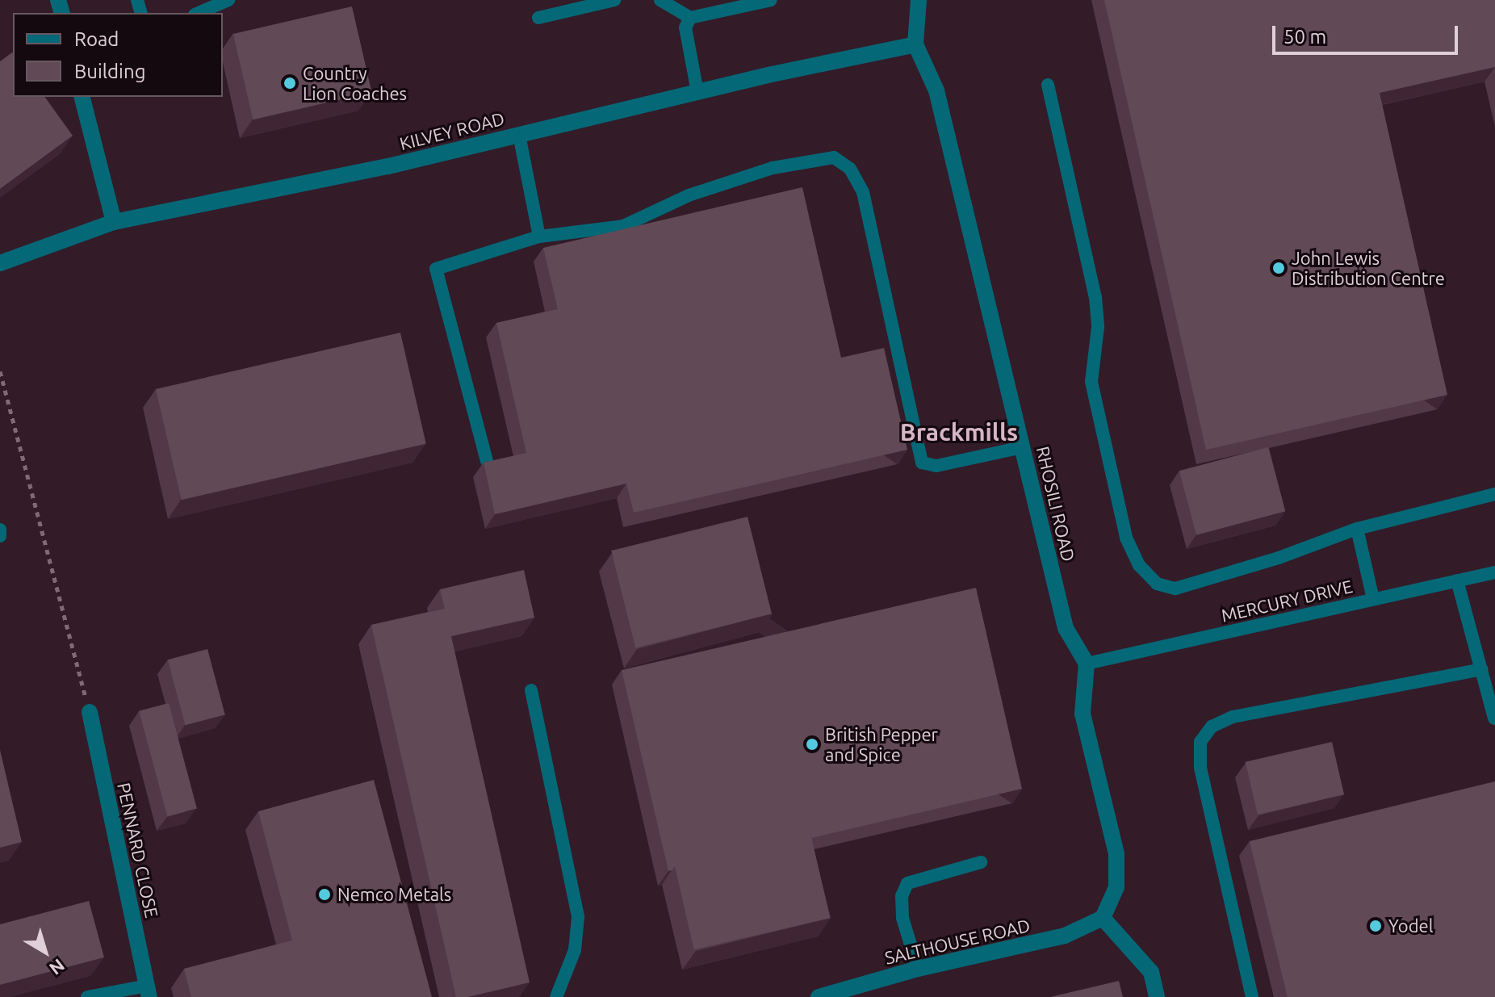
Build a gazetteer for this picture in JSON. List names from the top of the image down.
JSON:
{
  "streets": {
    "street": [
      "KILVEY ROAD",
      "RHOSILI ROAD",
      "PENNARD CLOSE",
      "SALTHOUSE ROAD"
    ],
    "lane": ["MERCURY DRIVE"]
  },
  "crossings": [
    ["KILVEY ROAD", "RHOSILI ROAD"],
    ["RHOSILI ROAD", "MERCURY DRIVE"]
  ],
  "districts": ["Brackmills"],
  "places": [
    "Country Lion Coaches",
    "John Lewis Distribution Centre",
    "British Pepper and Spice",
    "Nemco Metals",
    "Yodel"
  ],
  "legend": ["Road", "Building"],
  "scale_bar": "50 m",
  "north": "bottom right"
}
